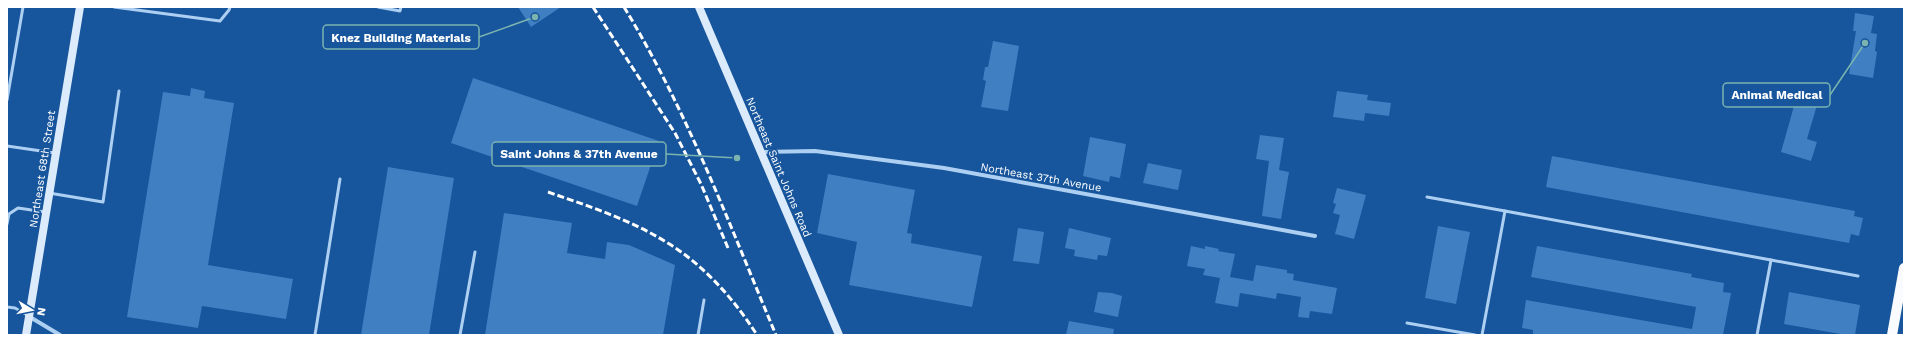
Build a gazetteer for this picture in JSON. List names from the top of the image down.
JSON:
{
  "streets": {
    "main road": ["Northeast Saint Johns Road", "Northeast 68th Street"],
    "street": ["Northeast 37th Avenue"]
  },
  "crossings": [
    ["Northeast Saint Johns Road", "Northeast 37th Avenue"]
  ],
  "places": ["Knez Building Materials", "Animal Medical", "Saint Johns & 37th Avenue"],
  "north": "right"
}
